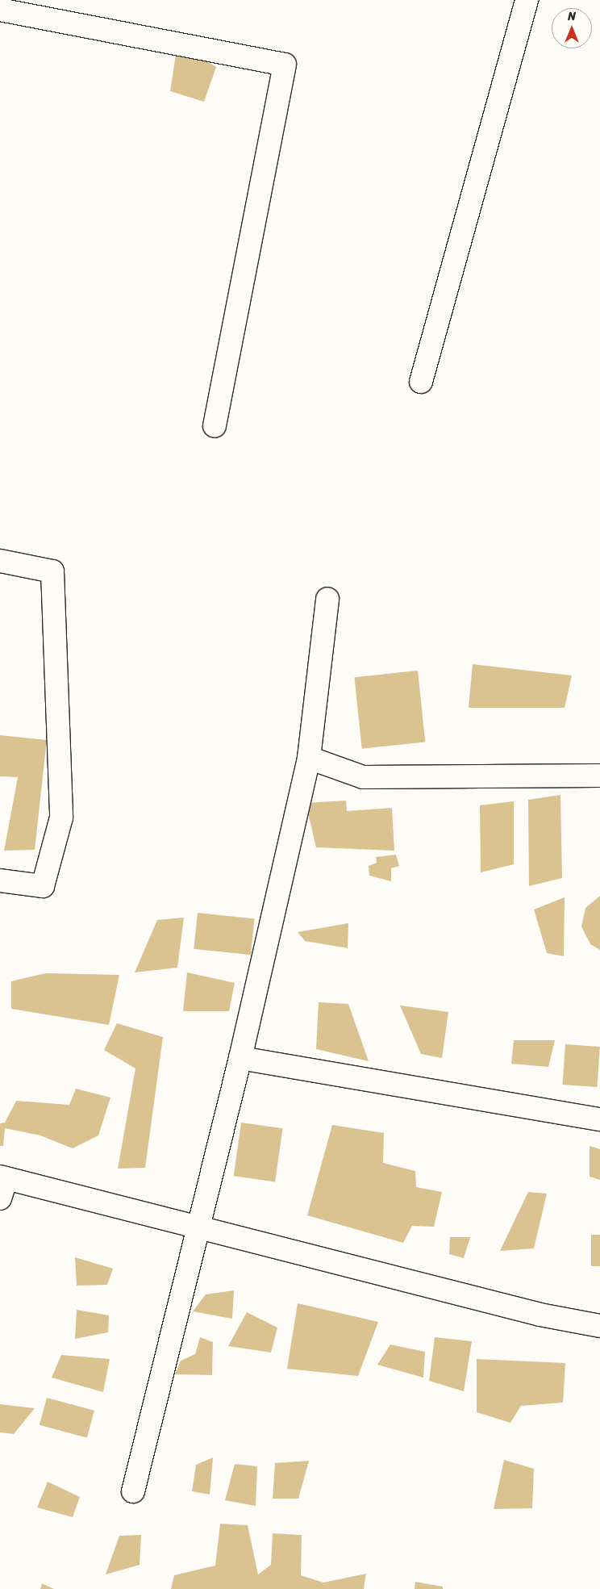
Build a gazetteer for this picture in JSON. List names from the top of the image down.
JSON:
{
  "north": "top"
}
